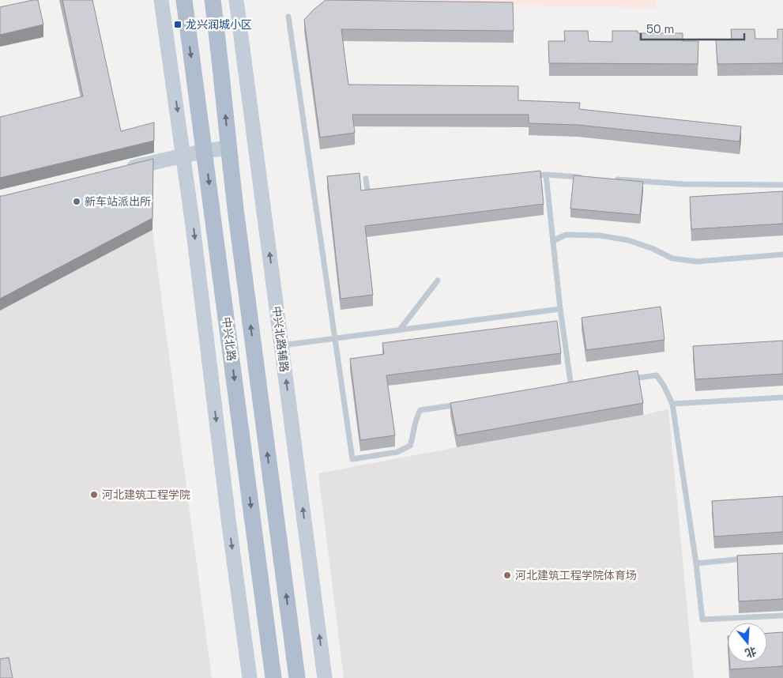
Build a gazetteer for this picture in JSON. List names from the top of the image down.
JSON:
{
  "streets": {
    "main road": ["中兴北路"],
    "street": ["中兴北路辅路"]
  },
  "places": {
    "transit": ["龙兴润城小区"],
    "other": ["新车站派出所", "河北建筑工程学院", "河北建筑工程学院体育场"]
  },
  "scale_bar": "50 m",
  "north": "bottom"
}
